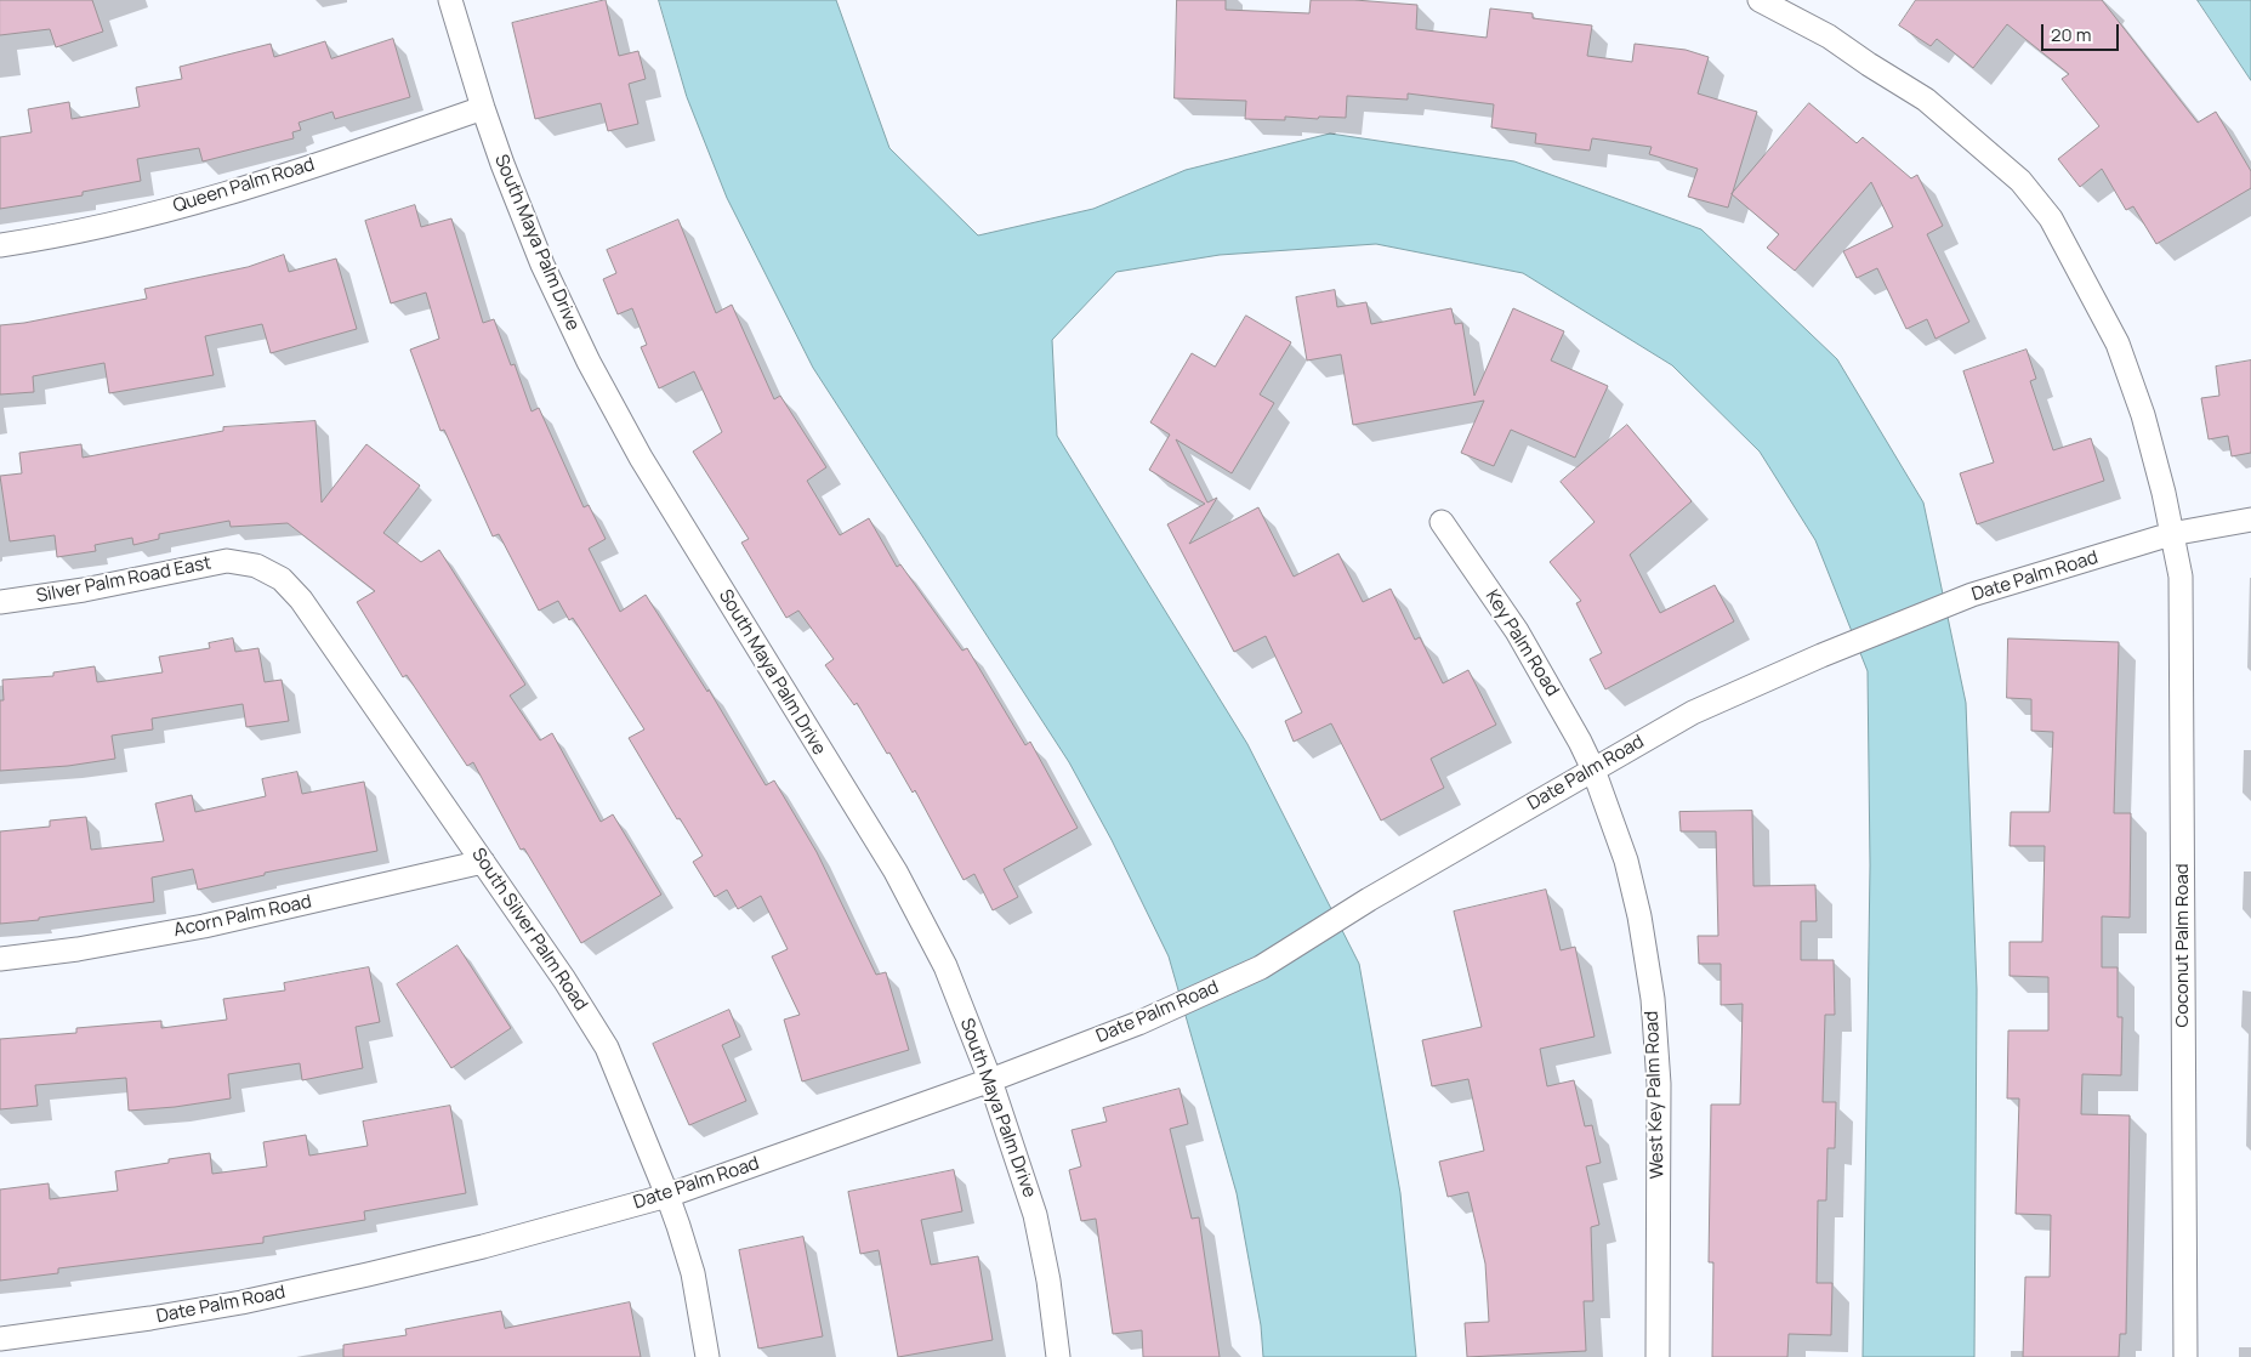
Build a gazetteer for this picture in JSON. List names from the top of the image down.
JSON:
{
  "streets": {
    "street": [
      "Queen Palm Road",
      "South Maya Palm Drive",
      "Date Palm Road",
      "Silver Palm Road East",
      "Key Palm Road",
      "Acorn Palm Road",
      "South Silver Palm Road",
      "Coconut Palm Road",
      "West Key Palm Road"
    ]
  },
  "crossings": [
    ["Queen Palm Road", "South Maya Palm Drive"],
    ["South Maya Palm Drive", "Date Palm Road"],
    ["Date Palm Road", "Key Palm Road"],
    ["Date Palm Road", "South Silver Palm Road"],
    ["Date Palm Road", "Coconut Palm Road"],
    ["Date Palm Road", "West Key Palm Road"],
    ["Silver Palm Road East", "South Silver Palm Road"],
    ["Key Palm Road", "West Key Palm Road"],
    ["Acorn Palm Road", "South Silver Palm Road"]
  ],
  "scale_bar": "20 m"
}
